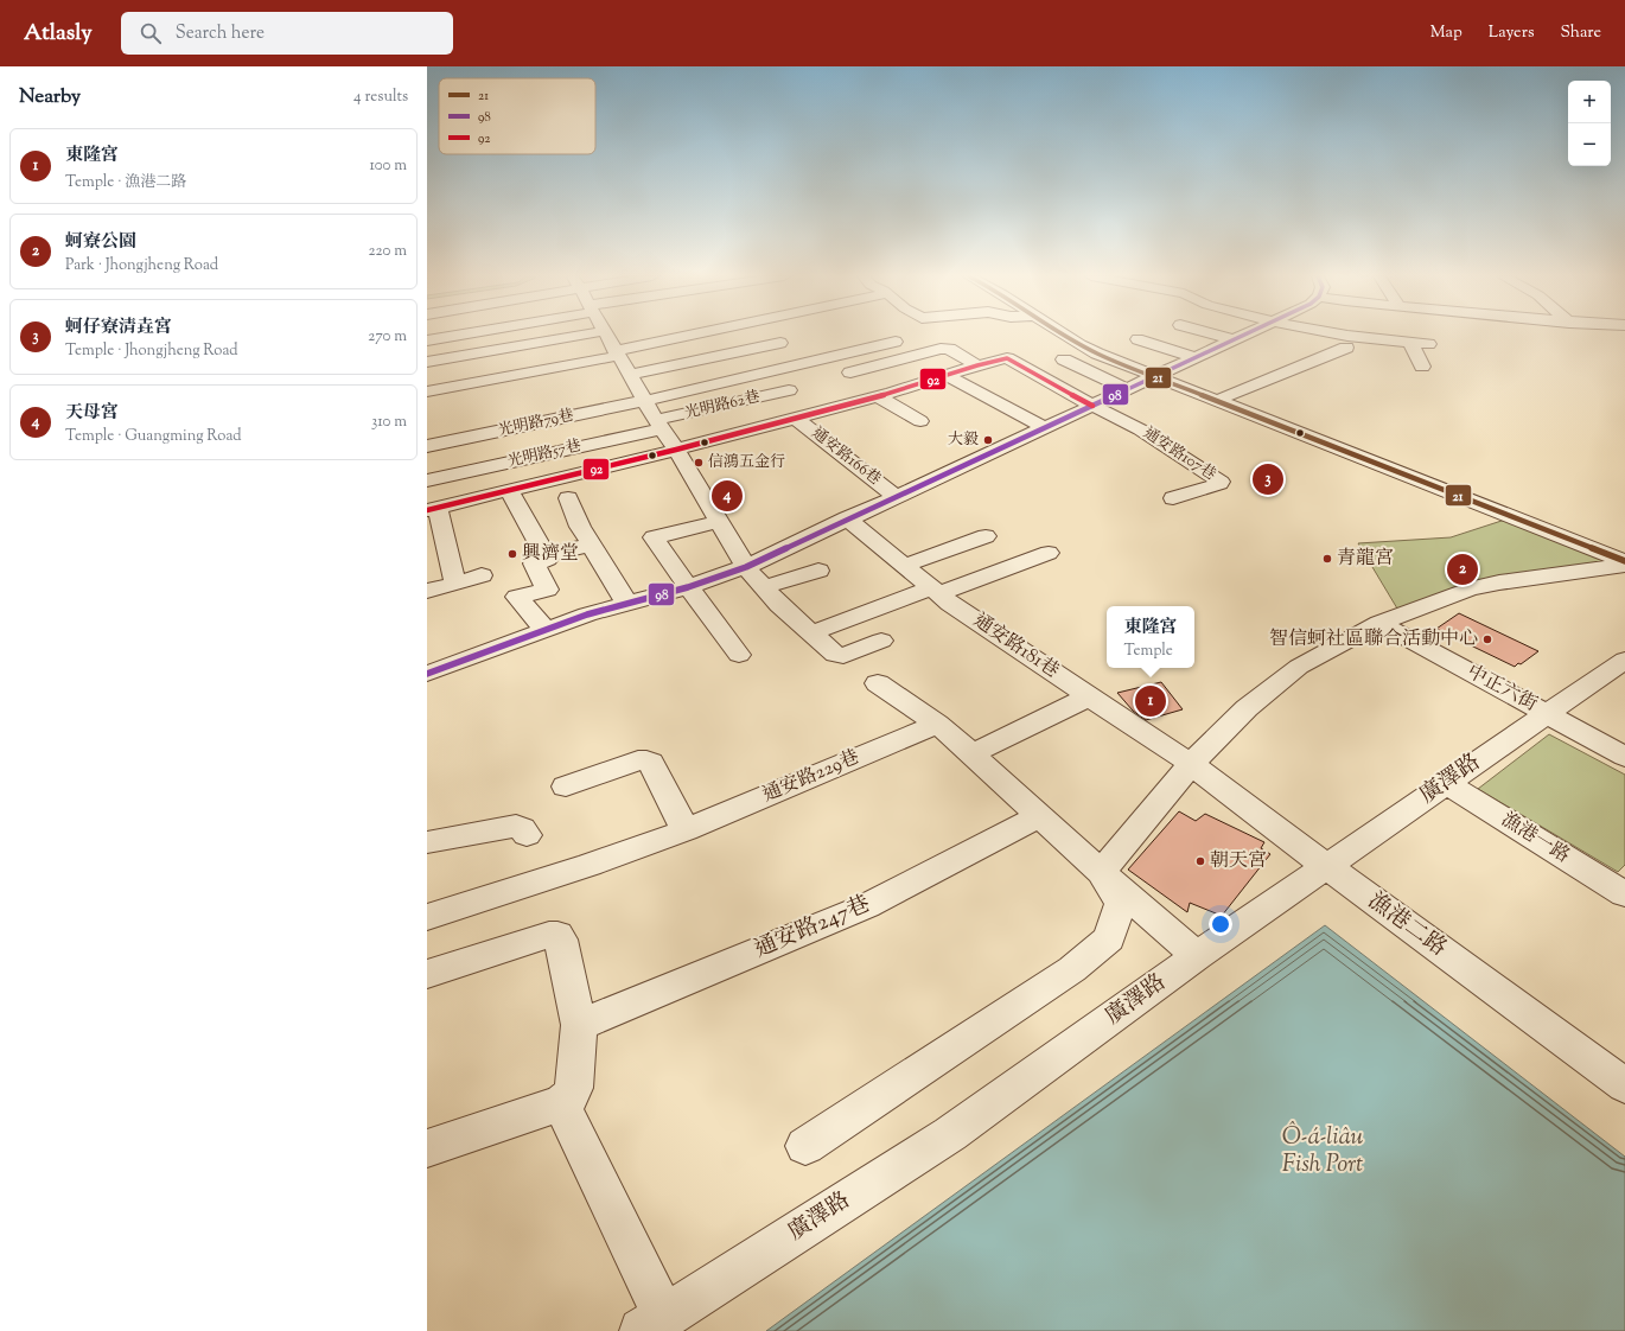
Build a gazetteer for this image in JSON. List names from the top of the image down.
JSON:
{
  "streets": {
    "street": [
      "光明路62巷",
      "光明路79巷",
      "光明路57巷",
      "通安路107巷",
      "通安路166巷",
      "通安路181巷",
      "中正六街",
      "通安路229巷",
      "廣澤路",
      "漁港一路",
      "漁港二路",
      "通安路247巷"
    ]
  },
  "crossings": [
    ["光明路62巷", "光明路79巷"],
    ["光明路62巷", "光明路57巷"],
    ["光明路79巷", "光明路57巷"],
    ["通安路181巷", "漁港二路"],
    ["中正六街", "廣澤路"],
    ["廣澤路", "漁港一路"],
    ["廣澤路", "漁港二路"]
  ],
  "water": ["Ô-á-liâu Fish Port"],
  "places": [
    "大毅",
    "信鴻五金行",
    "興濟堂",
    "青龍宮",
    "智信蚵社區聯合活動中心",
    "朝天宮"
  ],
  "lines": ["transit line 21", "transit line 98", "transit line 92"],
  "legend": ["21", "98", "92"],
  "page": {
    "header": "Atlasly",
    "search": "Search here",
    "nav": ["Map", "Layers", "Share"],
    "heading": ["Nearby", "4 results"],
    "map_buttons": ["+", "−"],
    "list": [
      {
        "mark": "1",
        "name": "東隆宮",
        "note": "Temple · 漁港二路",
        "value": "100 m"
      },
      {
        "mark": "2",
        "name": "蚵寮公園",
        "note": "Park · Jhongjheng Road",
        "value": "220 m"
      },
      {
        "mark": "3",
        "name": "蚵仔寮清垚宮",
        "note": "Temple · Jhongjheng Road",
        "value": "270 m"
      },
      {
        "mark": "4",
        "name": "天母宮",
        "note": "Temple · Guangming Road",
        "value": "310 m"
      }
    ],
    "pins": [
      "3",
      "4",
      "2",
      "1"
    ],
    "popup": ["東隆宮", "Temple"]
  }
}
